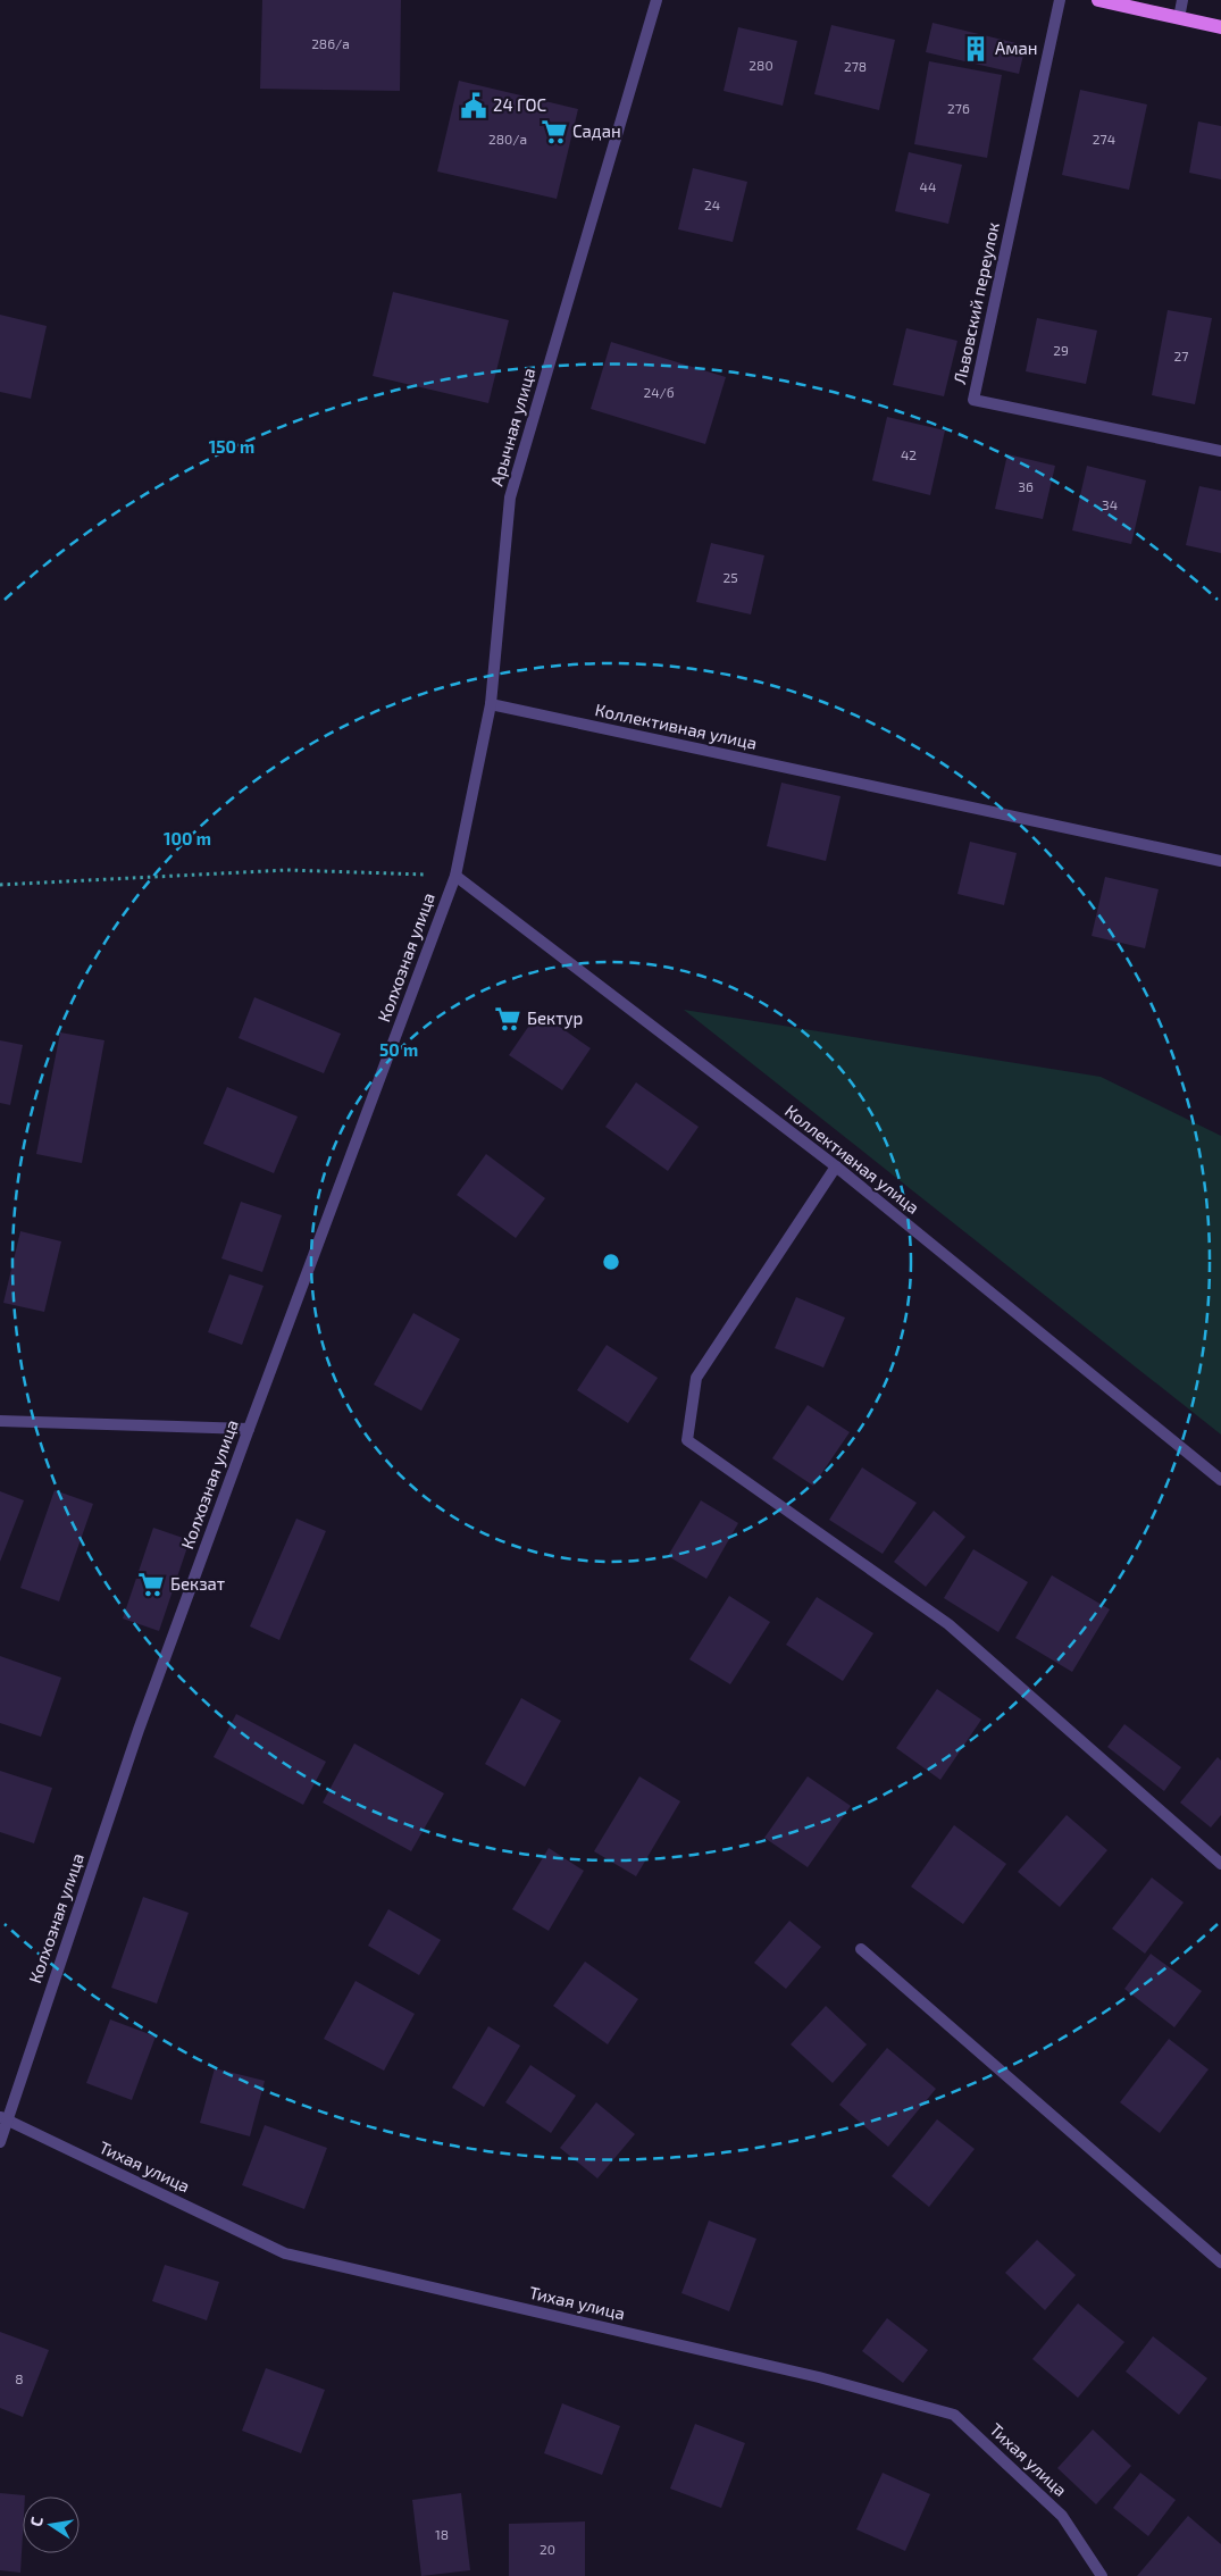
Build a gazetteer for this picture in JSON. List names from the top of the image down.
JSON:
{
  "streets": {
    "street": [
      "Львовский переулок",
      "Арычная улица",
      "Коллективная улица",
      "Колхозная улица",
      "Тихая улица"
    ]
  },
  "crossings": [
    ["Арычная улица", "Коллективная улица"],
    ["Арычная улица", "Колхозная улица"],
    ["Коллективная улица", "Колхозная улица"],
    ["Колхозная улица", "Тихая улица"]
  ],
  "places": {
    "building": ["Аман"],
    "public building": ["24 ГОС"],
    "supermarket": ["Садан", "Бектур", "Бекзат"]
  },
  "house_numbers": [
    "286/а",
    "280",
    "278",
    "276",
    "280/а",
    "274",
    "44",
    "24",
    "29",
    "27",
    "24/б",
    "42",
    "36",
    "34",
    "25",
    "8",
    "18",
    "20"
  ],
  "north": "left",
  "rings": ["150 m", "100 m", "50 m"]
}
